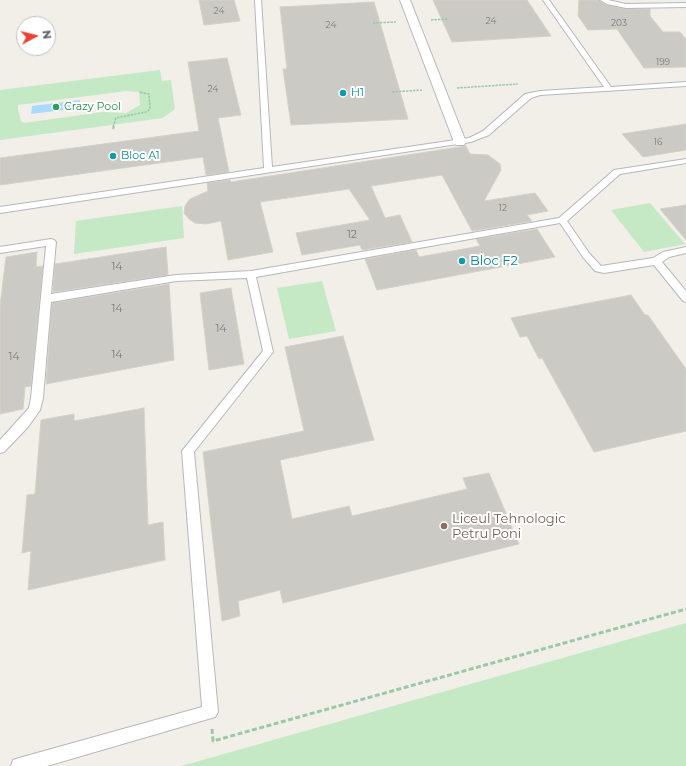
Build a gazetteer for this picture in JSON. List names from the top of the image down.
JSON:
{
  "places": [
    "H1",
    "Crazy Pool",
    "Bloc A1",
    "Bloc F2",
    "Liceul Tehnologic Petru Poni"
  ],
  "house_numbers": [
    "24",
    "24",
    "203",
    "24",
    "199",
    "24",
    "16",
    "12",
    "12",
    "14",
    "14",
    "14",
    "14",
    "14"
  ],
  "north": "right"
}
